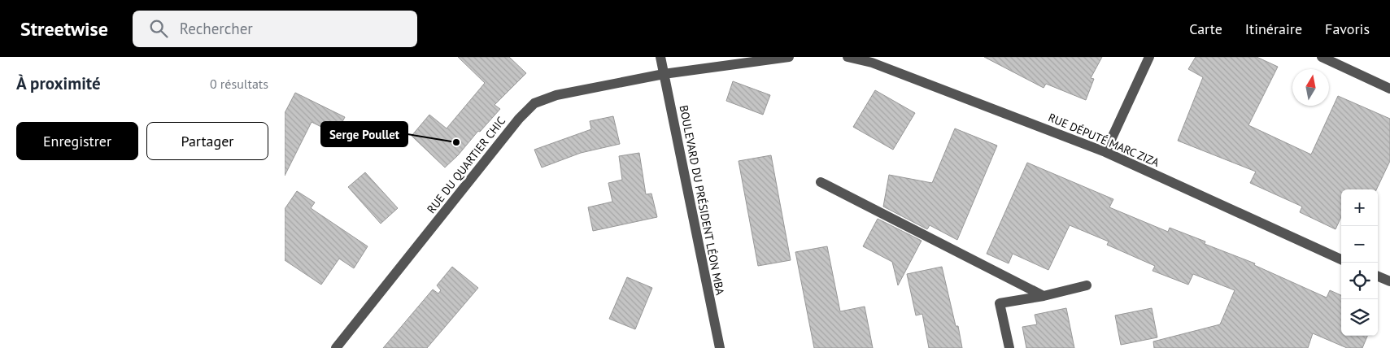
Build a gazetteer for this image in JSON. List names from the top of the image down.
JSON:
{
  "streets": {
    "street": ["RUE DÉPUTÉ MARC ZIZA", "RUE DU QUARTIER CHIC", "BOULEVARD DU PRÉSIDENT LÉON MBA"]
  },
  "crossings": [
    ["RUE DU QUARTIER CHIC", "BOULEVARD DU PRÉSIDENT LÉON MBA"]
  ],
  "places": ["Serge Poullet"],
  "north": "top",
  "page": {
    "header": "Streetwise",
    "search": "Rechercher",
    "nav": ["Carte", "Itinéraire", "Favoris"],
    "heading": ["À proximité", "0 résultats"],
    "buttons": ["Enregistrer", "Partager"],
    "map_buttons": ["+", "−"]
  }
}
